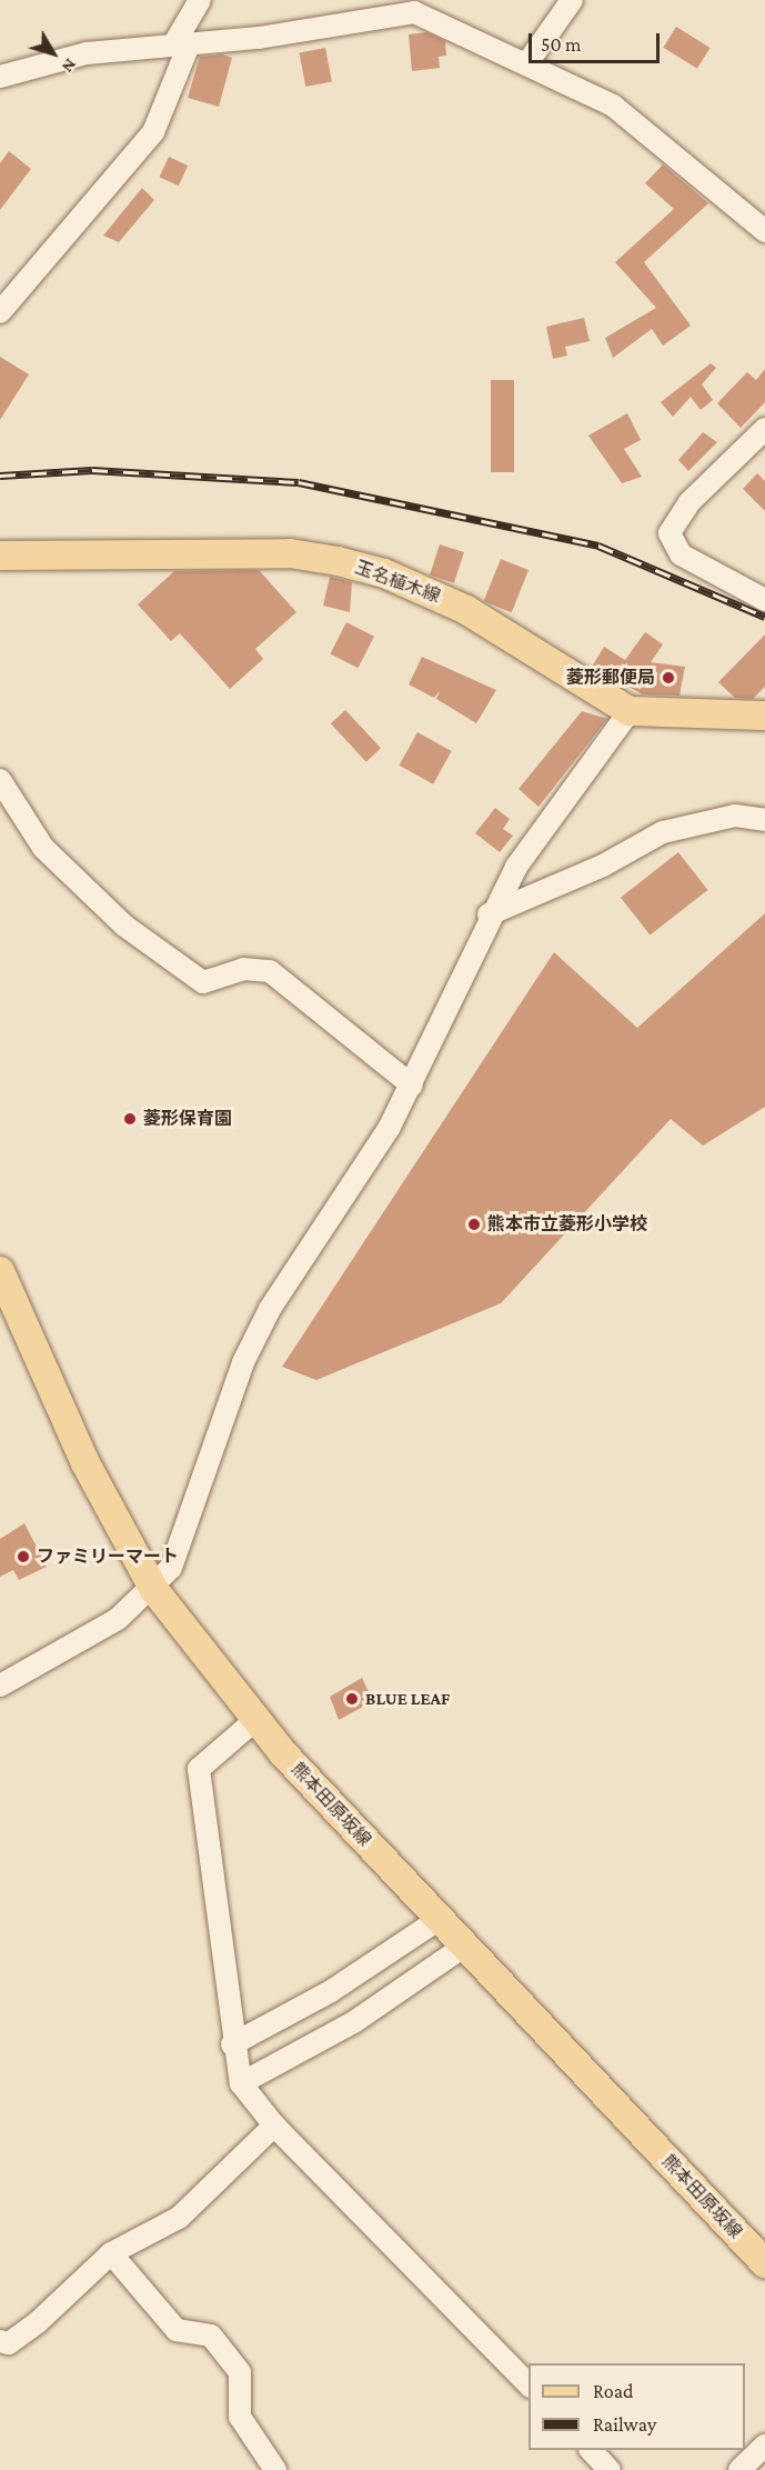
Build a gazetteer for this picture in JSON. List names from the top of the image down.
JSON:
{
  "streets": {
    "main road": ["玉名植木線", "熊本田原坂線"]
  },
  "places": [
    "菱形郵便局",
    "菱形保育園",
    "熊本市立菱形小学校",
    "ファミリーマート",
    "BLUE LEAF"
  ],
  "legend": ["Road", "Railway"],
  "scale_bar": "50 m",
  "north": "bottom right"
}
